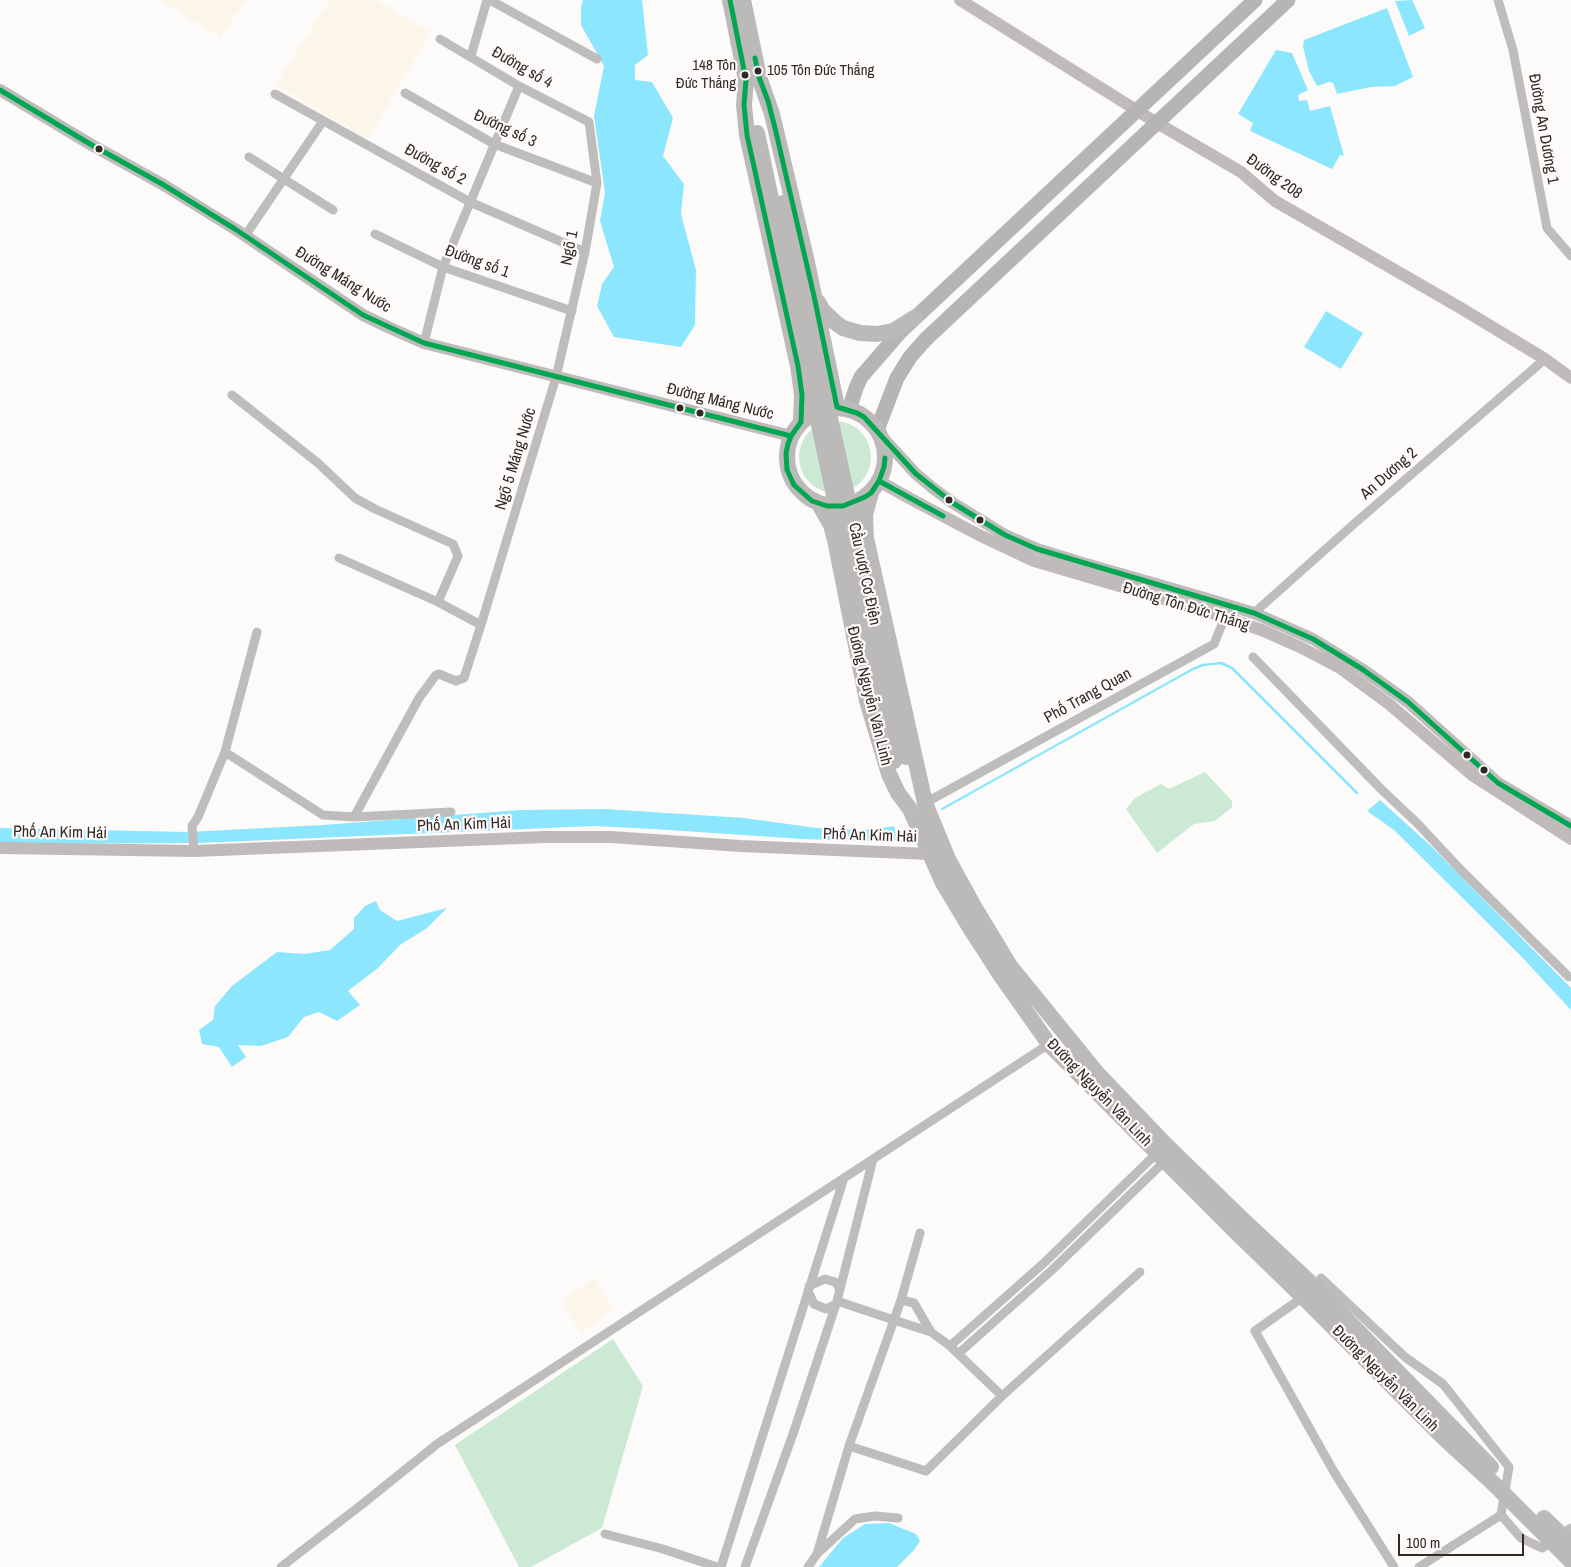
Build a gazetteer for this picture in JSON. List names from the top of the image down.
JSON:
{
  "streets": {
    "highway": ["Cầu vượt Cơ Điện", "Đường Nguyễn Văn Linh"],
    "main road": [
      "Đường 208",
      "Đường Máng Nước",
      "Đường Tôn Đức Thắng",
      "Phố An Kim Hải"
    ],
    "street": [
      "Đường số 4",
      "Đường số 3",
      "Đường An Dương 1",
      "Đường số 2",
      "Ngõ 1",
      "Đường số 1",
      "Ngõ 5 Máng Nước",
      "An Dương 2",
      "Phố Trang Quan"
    ]
  },
  "crossings": [
    ["Đường số 4", "Ngõ 1"],
    ["Đường số 3", "Ngõ 1"],
    ["Đường số 2", "Ngõ 1"],
    ["Đường 208", "An Dương 2"],
    ["Ngõ 1", "Đường số 1"],
    ["Ngõ 1", "Đường Máng Nước"],
    ["Ngõ 1", "Ngõ 5 Máng Nước"],
    ["Đường Máng Nước", "Ngõ 5 Máng Nước"],
    ["Đường Máng Nước", "Đường Tôn Đức Thắng"],
    ["Đường Máng Nước", "Đường Nguyễn Văn Linh"],
    ["An Dương 2", "Đường Tôn Đức Thắng"],
    ["Cầu vượt Cơ Điện", "Đường Nguyễn Văn Linh"],
    ["Cầu vượt Cơ Điện", "Phố Trang Quan"],
    ["Đường Tôn Đức Thắng", "Đường Nguyễn Văn Linh"],
    ["Đường Tôn Đức Thắng", "Phố Trang Quan"],
    ["Đường Nguyễn Văn Linh", "Phố Trang Quan"],
    ["Đường Nguyễn Văn Linh", "Phố An Kim Hải"]
  ],
  "places": ["105 Tôn Đức Thắng", "148 Tôn Đức Thắng"],
  "scale_bar": "100 m"
}
